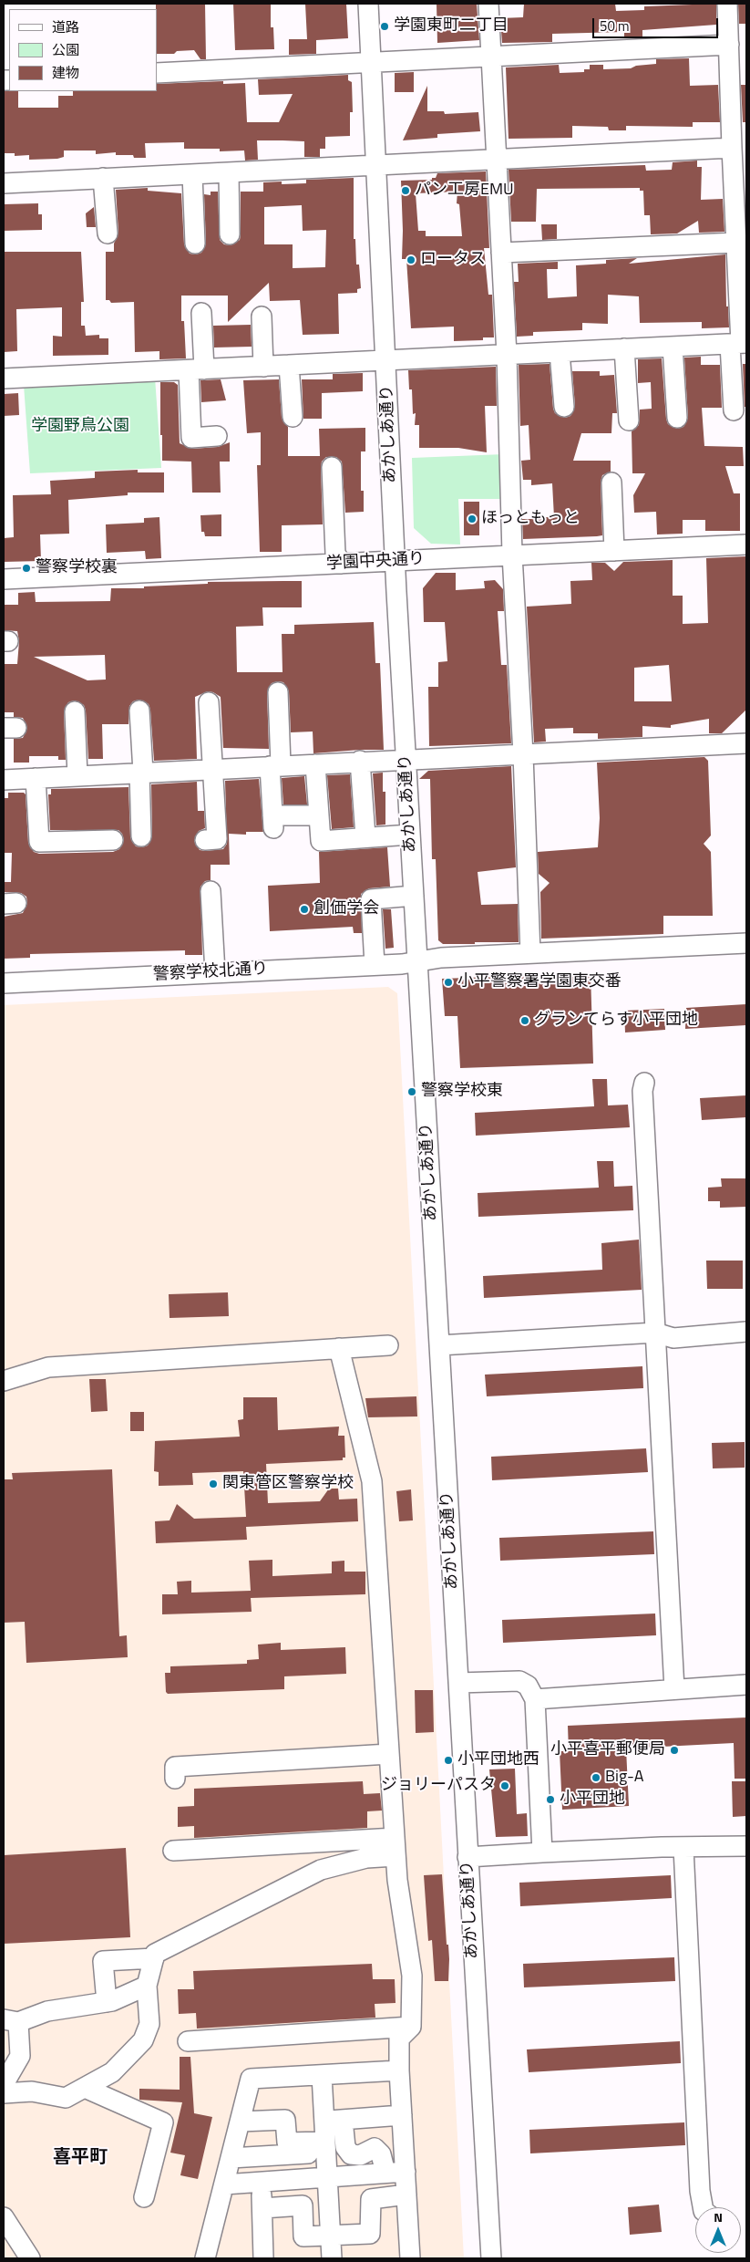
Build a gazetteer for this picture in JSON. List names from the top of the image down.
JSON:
{
  "streets": {
    "street": ["あかしあ通り", "学園中央通り", "警察学校北通り"]
  },
  "crossings": [
    ["あかしあ通り", "学園中央通り"],
    ["あかしあ通り", "警察学校北通り"]
  ],
  "districts": ["喜平町"],
  "parks": ["学園野鳥公園"],
  "places": [
    "学園東町二丁目",
    "パン工房EMU",
    "ロータス",
    "ほっともっと",
    "警察学校裏",
    "創価学会",
    "小平警察署学園東交番",
    "グランてらす小平団地",
    "警察学校東",
    "関東管区警察学校",
    "小平喜平郵便局",
    "小平団地西",
    "Big-A",
    "ジョリーパスタ",
    "小平団地"
  ],
  "legend": ["道路", "公園", "建物"],
  "scale_bar": "50 m",
  "north": "top"
}
